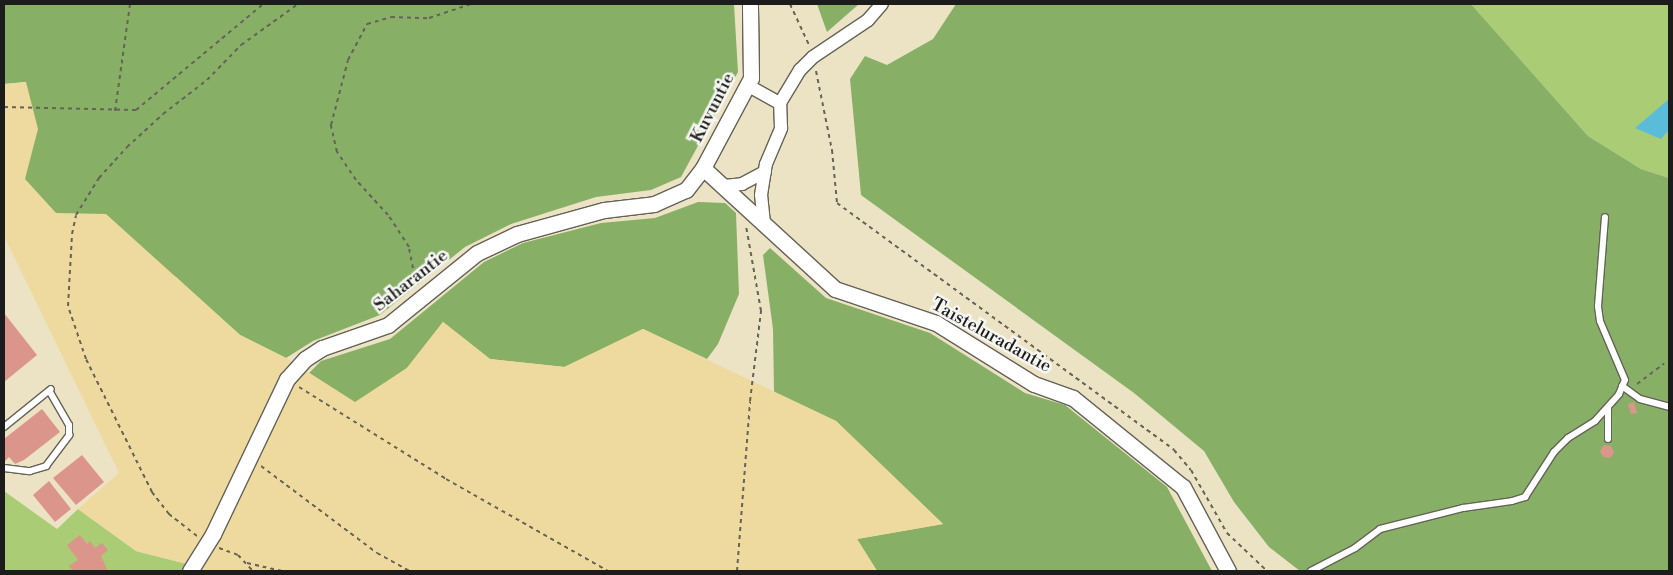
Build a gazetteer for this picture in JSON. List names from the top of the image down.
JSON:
{
  "streets": {
    "street": ["Kuvuntie", "Saharantie", "Taisteluradantie"]
  },
  "crossings": [
    ["Kuvuntie", "Saharantie"],
    ["Kuvuntie", "Taisteluradantie"],
    ["Saharantie", "Taisteluradantie"]
  ]
}
